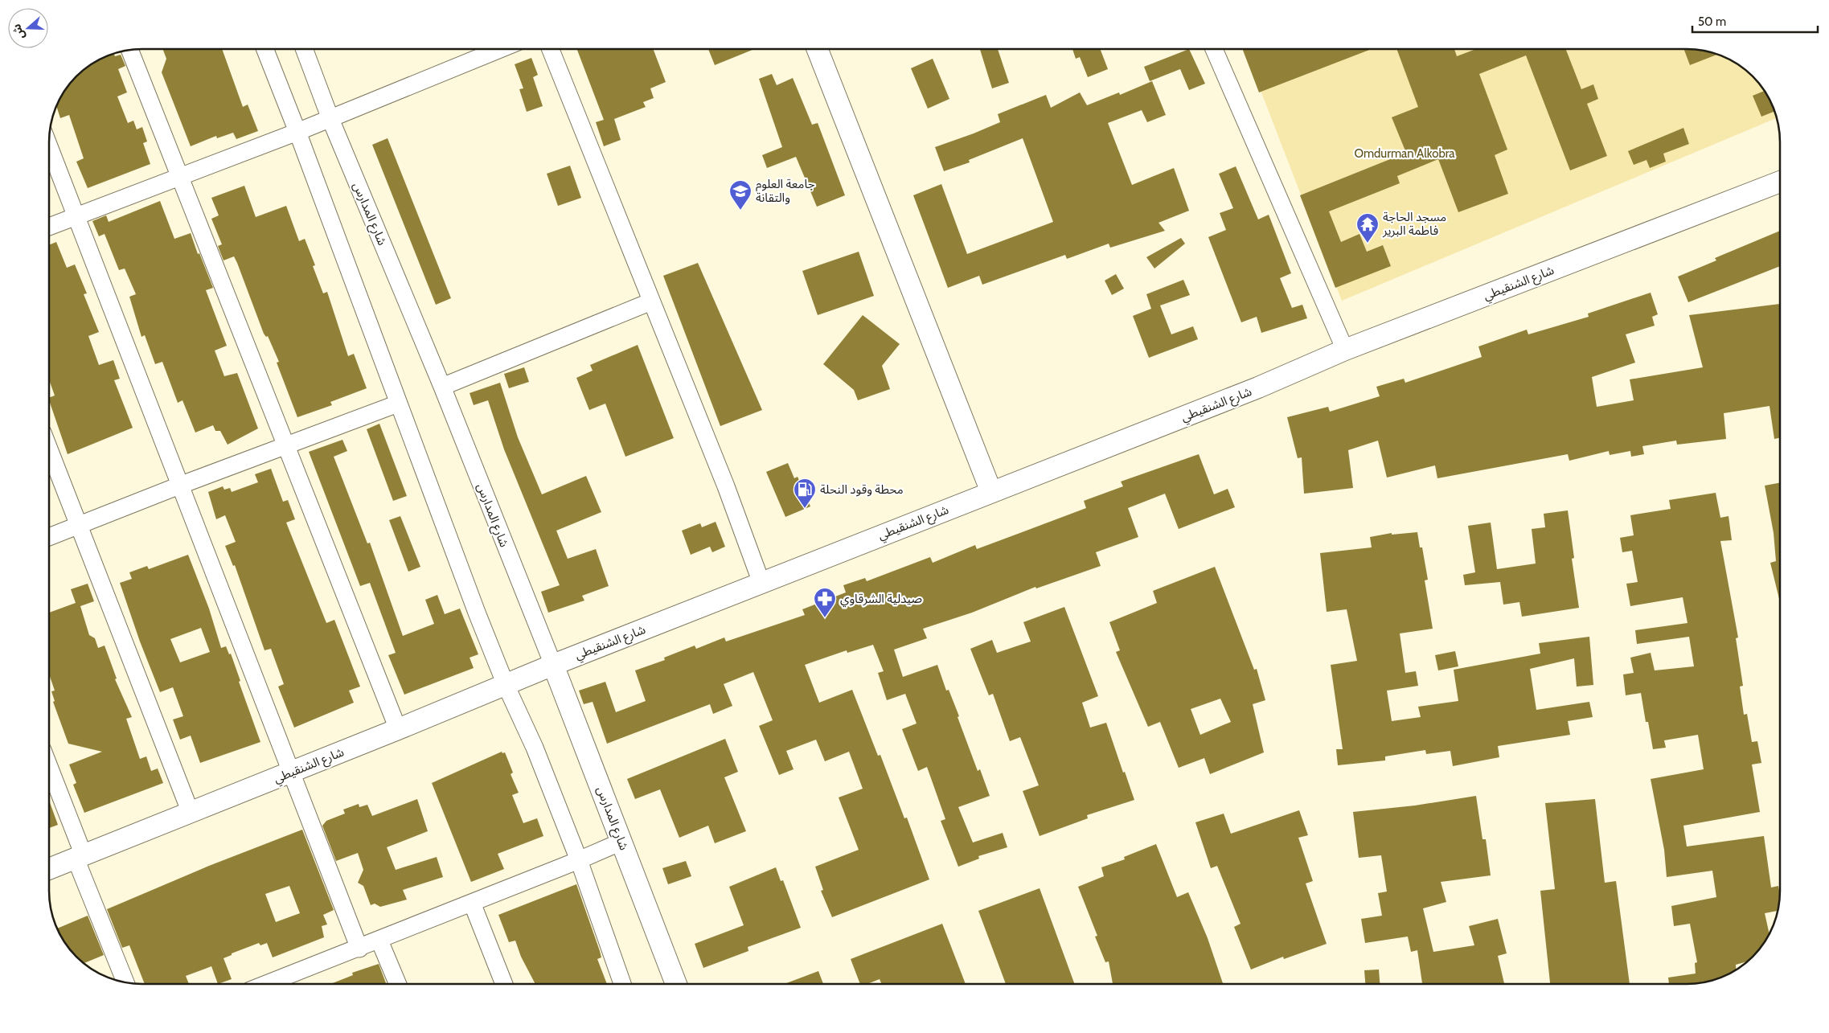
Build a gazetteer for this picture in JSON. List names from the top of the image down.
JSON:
{
  "streets": {
    "street": ["شارع المدارس", "شارع الشنقيطي"]
  },
  "crossings": [
    ["شارع المدارس", "شارع الشنقيطي"]
  ],
  "parks": ["Omdurman Alkobra"],
  "places": {
    "school or university": ["جامعة العلوم والتقانة"],
    "temple": ["مسجد الحاجة فاطمة البرير"],
    "fuel station": ["محطة وقود النحلة"],
    "pharmacy": ["صيدلية الشرقاوي"]
  },
  "scale_bar": "50 m",
  "north": "left"
}
